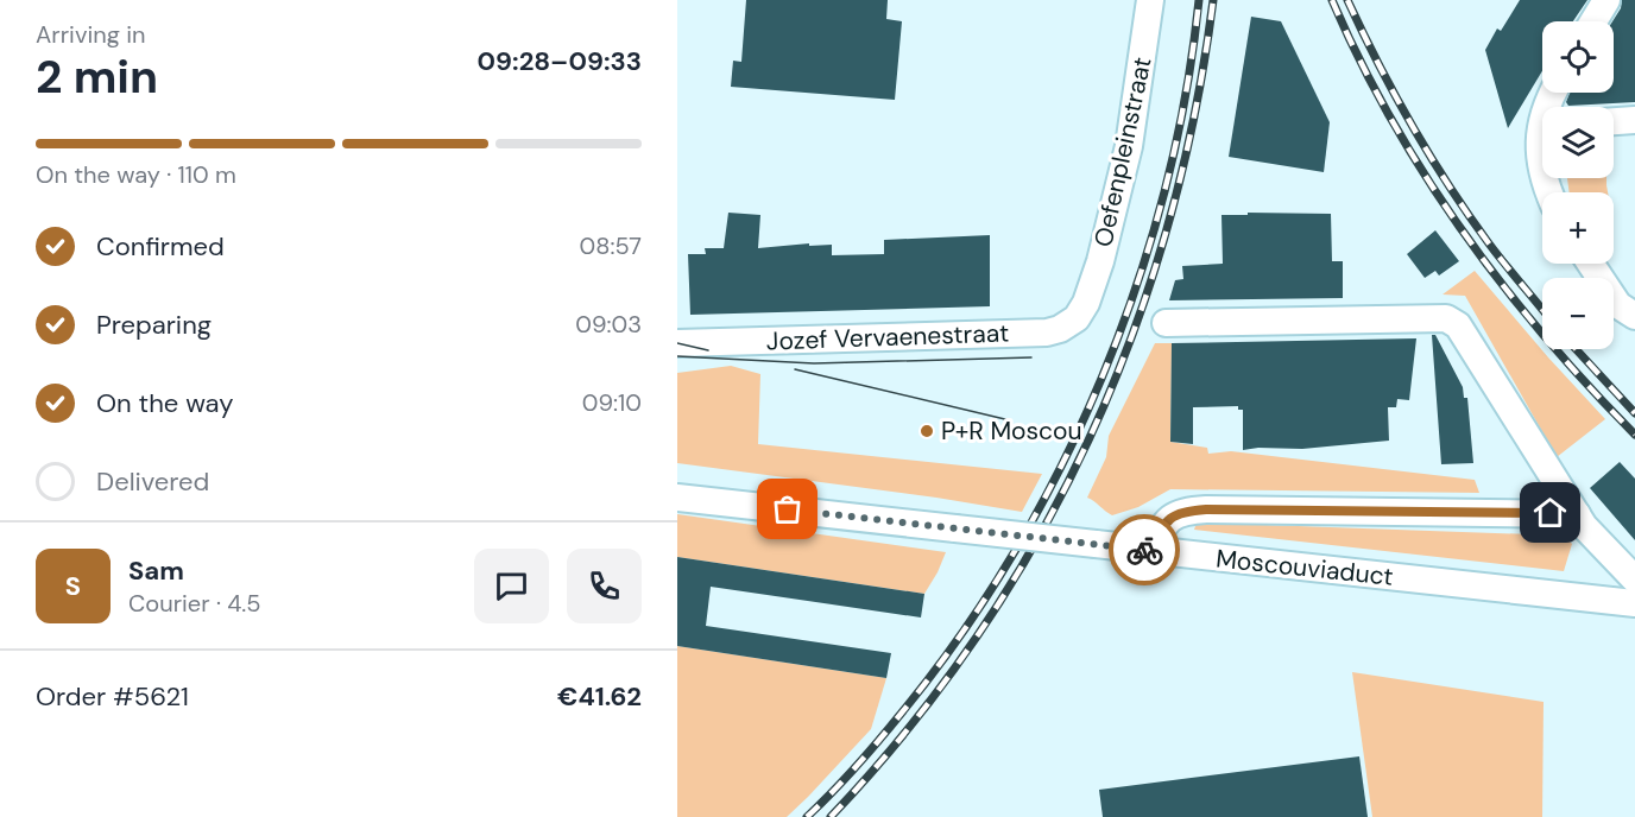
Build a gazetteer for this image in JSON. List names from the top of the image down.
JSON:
{
  "streets": {
    "street": ["Oefenpleinstraat", "Jozef Vervaenestraat", "Moscouviaduct"]
  },
  "crossings": [
    ["Oefenpleinstraat", "Jozef Vervaenestraat"]
  ],
  "places": ["P+R Moscou"],
  "page": {
    "heading": ["2 min", "Arriving in", "09:28–09:33"],
    "panel": [
      "Sam",
      "Courier · 4.5",
      "Order #5621",
      "€41.62"
    ],
    "map_buttons": ["+", "−"],
    "bar": "On the way · 110 m",
    "list": [
      ["Confirmed", "08:57"],
      ["Preparing", "09:03"],
      ["On the way", "09:10"],
      "Delivered"
    ],
    "round": "S"
  }
}
